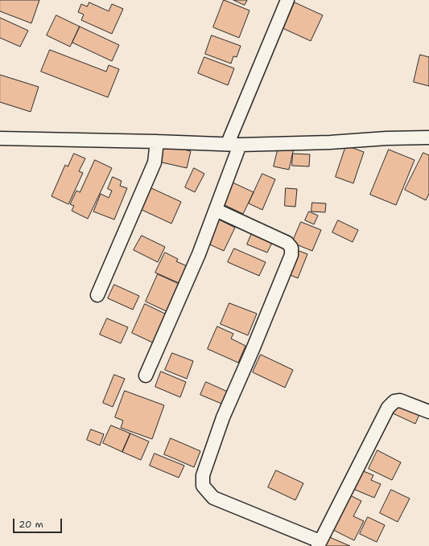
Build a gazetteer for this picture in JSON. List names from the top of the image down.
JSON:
{
  "scale_bar": "20 m"
}
